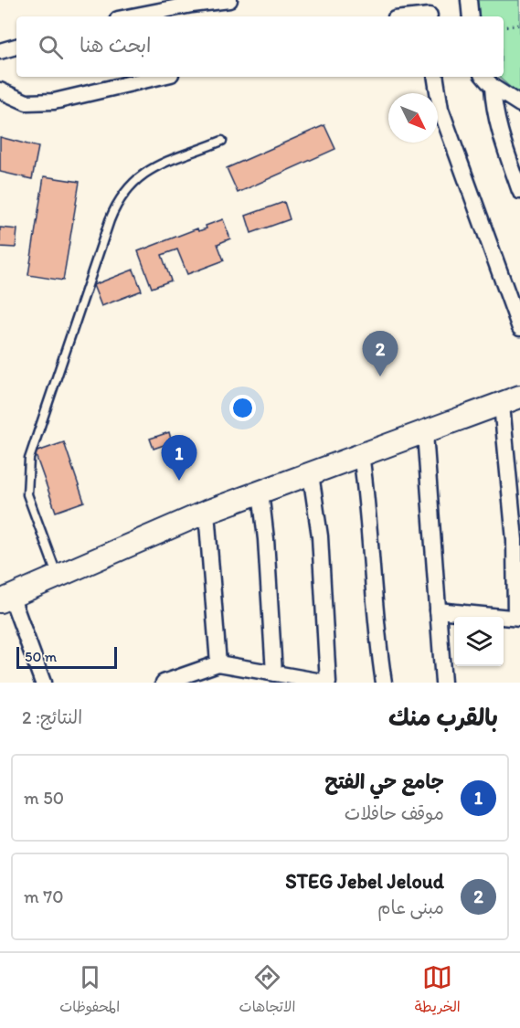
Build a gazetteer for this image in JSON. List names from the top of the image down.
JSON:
{
  "scale_bar": "50 m",
  "north": "bottom right",
  "page": {
    "search": "ابحث هنا",
    "pins": ["2", "1"],
    "scale": "50 m",
    "heading": ["بالقرب منك", "النتائج: 2"],
    "list": [
      {
        "mark": "1",
        "name": "جامع حي الفتح",
        "note": "موقف حافلات",
        "value": "50 m"
      },
      {
        "mark": "2",
        "name": "STEG Jebel Jeloud",
        "note": "مبنى عام",
        "value": "70 m"
      }
    ],
    "nav": ["الخريطة", "الاتجاهات", "المحفوظات"]
  }
}
